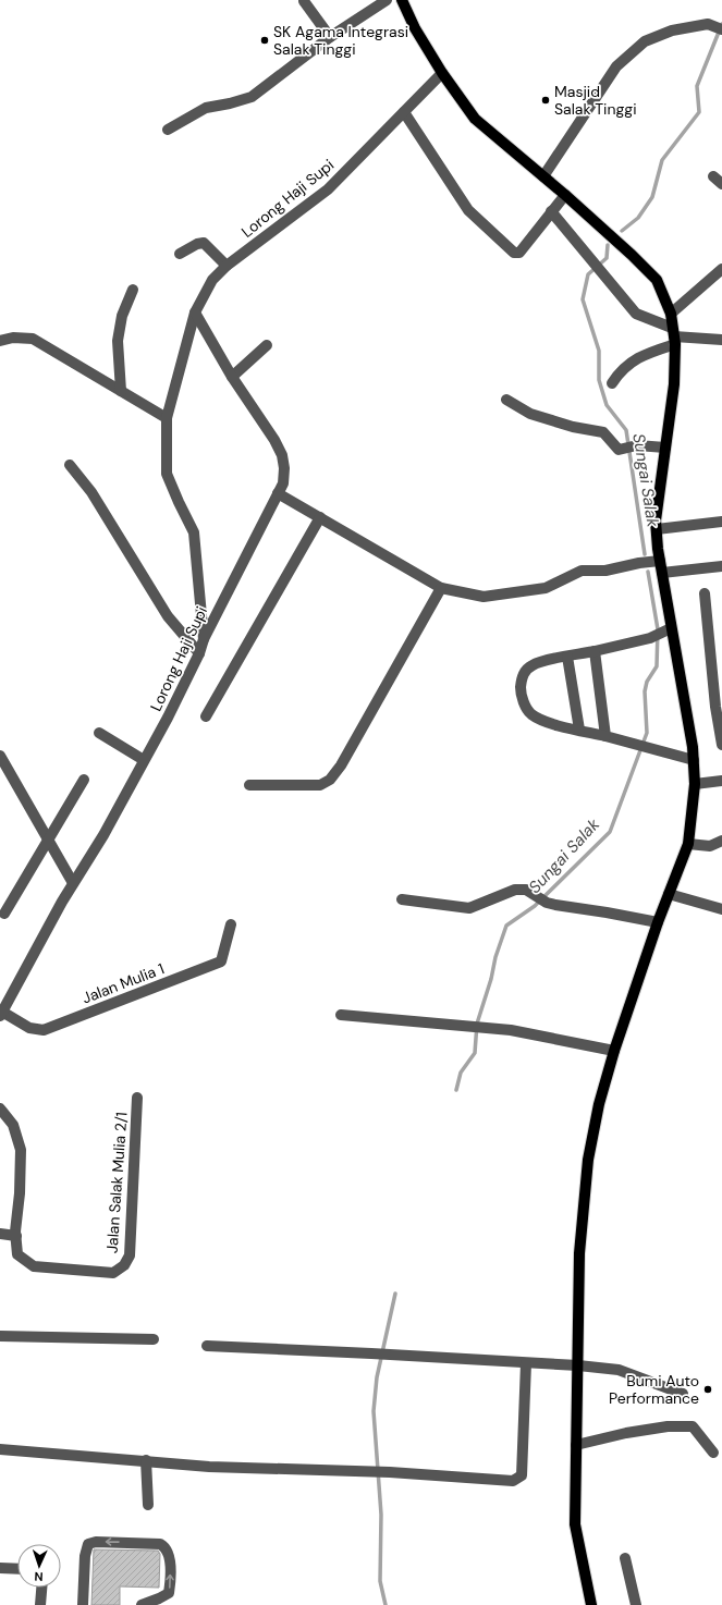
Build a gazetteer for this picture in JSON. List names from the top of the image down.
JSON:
{
  "streets": {
    "street": ["Lorong Haji Supi", "Jalan Mulia 1", "Jalan Salak Mulia 2/1"]
  },
  "crossings": [
    ["Lorong Haji Supi", "Jalan Mulia 1"]
  ],
  "water": ["Sungai Salak"],
  "places": ["SK Agama Integrasi Salak Tinggi", "Masjid Salak Tinggi", "Bumi Auto Performance"],
  "north": "bottom"
}
